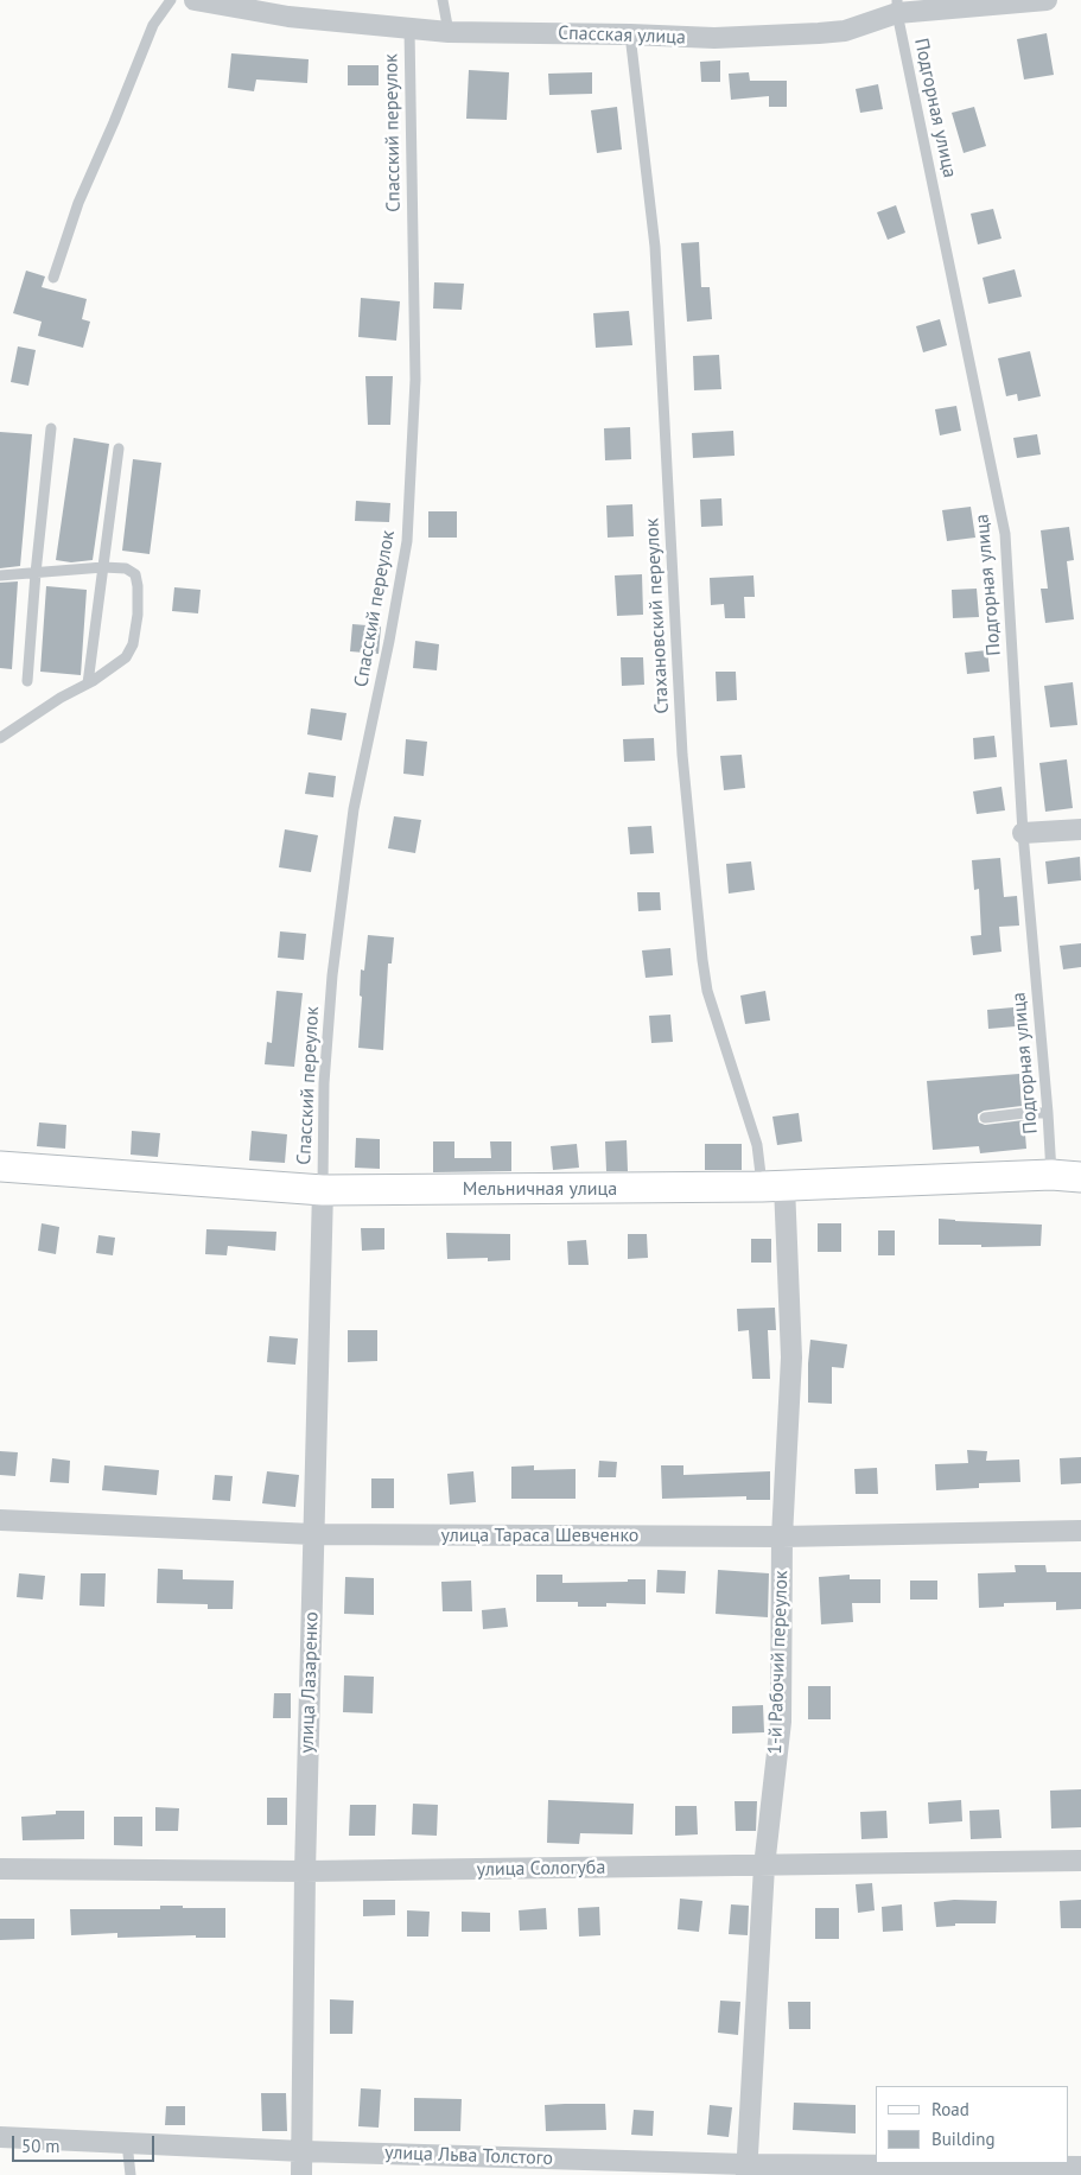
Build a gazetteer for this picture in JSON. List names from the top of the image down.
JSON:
{
  "streets": {
    "main road": ["Мельничная улица"],
    "street": [
      "Спасская улица",
      "улица Тараса Шевченко",
      "1-й Рабочий переулок",
      "улица Лазаренко",
      "улица Сологуба",
      "улица Льва Толстого"
    ],
    "lane": ["Подгорная улица", "Спасский переулок", "Стахановский переулок"]
  },
  "crossings": [
    ["Спасская улица", "Подгорная улица"],
    ["Спасская улица", "Спасский переулок"],
    ["Спасская улица", "Стахановский переулок"],
    ["Подгорная улица", "Мельничная улица"],
    ["Спасский переулок", "Мельничная улица"],
    ["Спасский переулок", "улица Лазаренко"],
    ["Стахановский переулок", "Мельничная улица"],
    ["Стахановский переулок", "1-й Рабочий переулок"],
    ["Мельничная улица", "1-й Рабочий переулок"],
    ["Мельничная улица", "улица Лазаренко"],
    ["улица Тараса Шевченко", "1-й Рабочий переулок"],
    ["улица Тараса Шевченко", "улица Лазаренко"],
    ["1-й Рабочий переулок", "улица Сологуба"],
    ["1-й Рабочий переулок", "улица Льва Толстого"],
    ["улица Лазаренко", "улица Сологуба"],
    ["улица Лазаренко", "улица Льва Толстого"]
  ],
  "legend": ["Road", "Building"],
  "scale_bar": "50 m"
}
